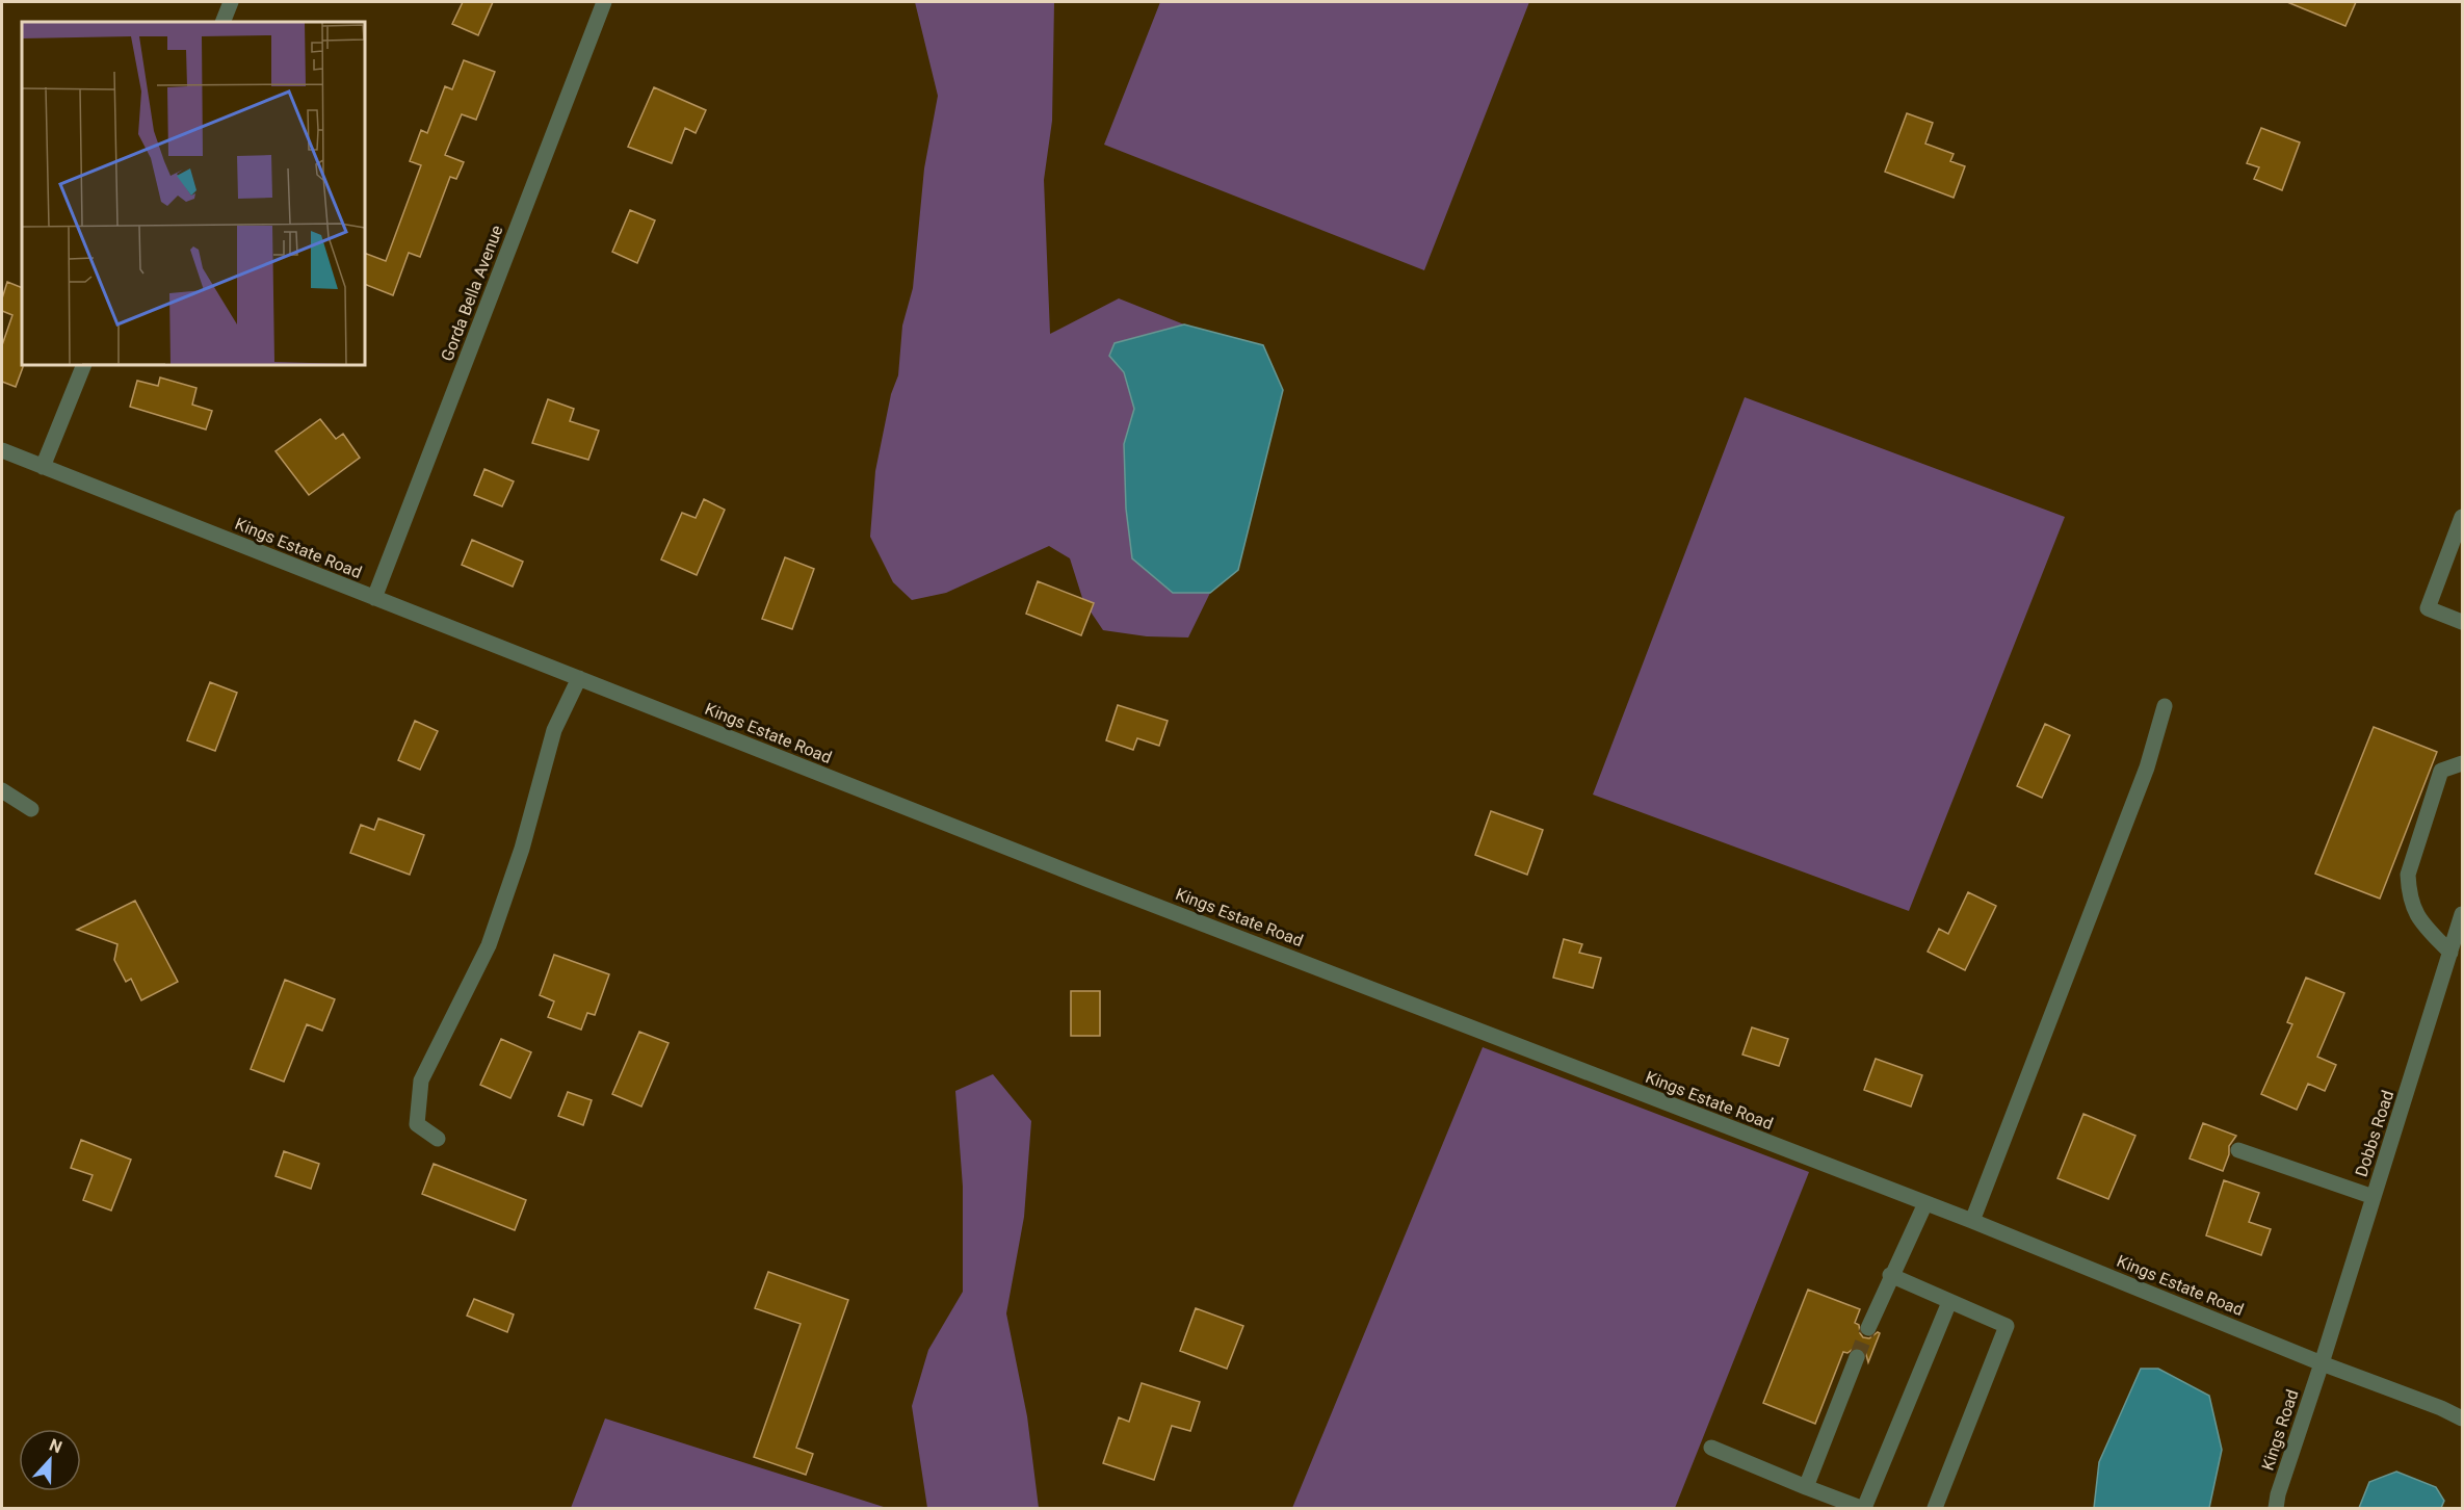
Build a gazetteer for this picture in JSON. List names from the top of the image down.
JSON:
{
  "streets": {
    "street": [
      "Gorda Bella Avenue",
      "Kings Estate Road",
      "Dobbs Road",
      "Kings Road"
    ]
  },
  "crossings": [
    ["Gorda Bella Avenue", "Kings Estate Road"],
    ["Kings Estate Road", "Dobbs Road"],
    ["Kings Estate Road", "Kings Road"],
    ["Dobbs Road", "Kings Road"]
  ],
  "north": "top"
}
